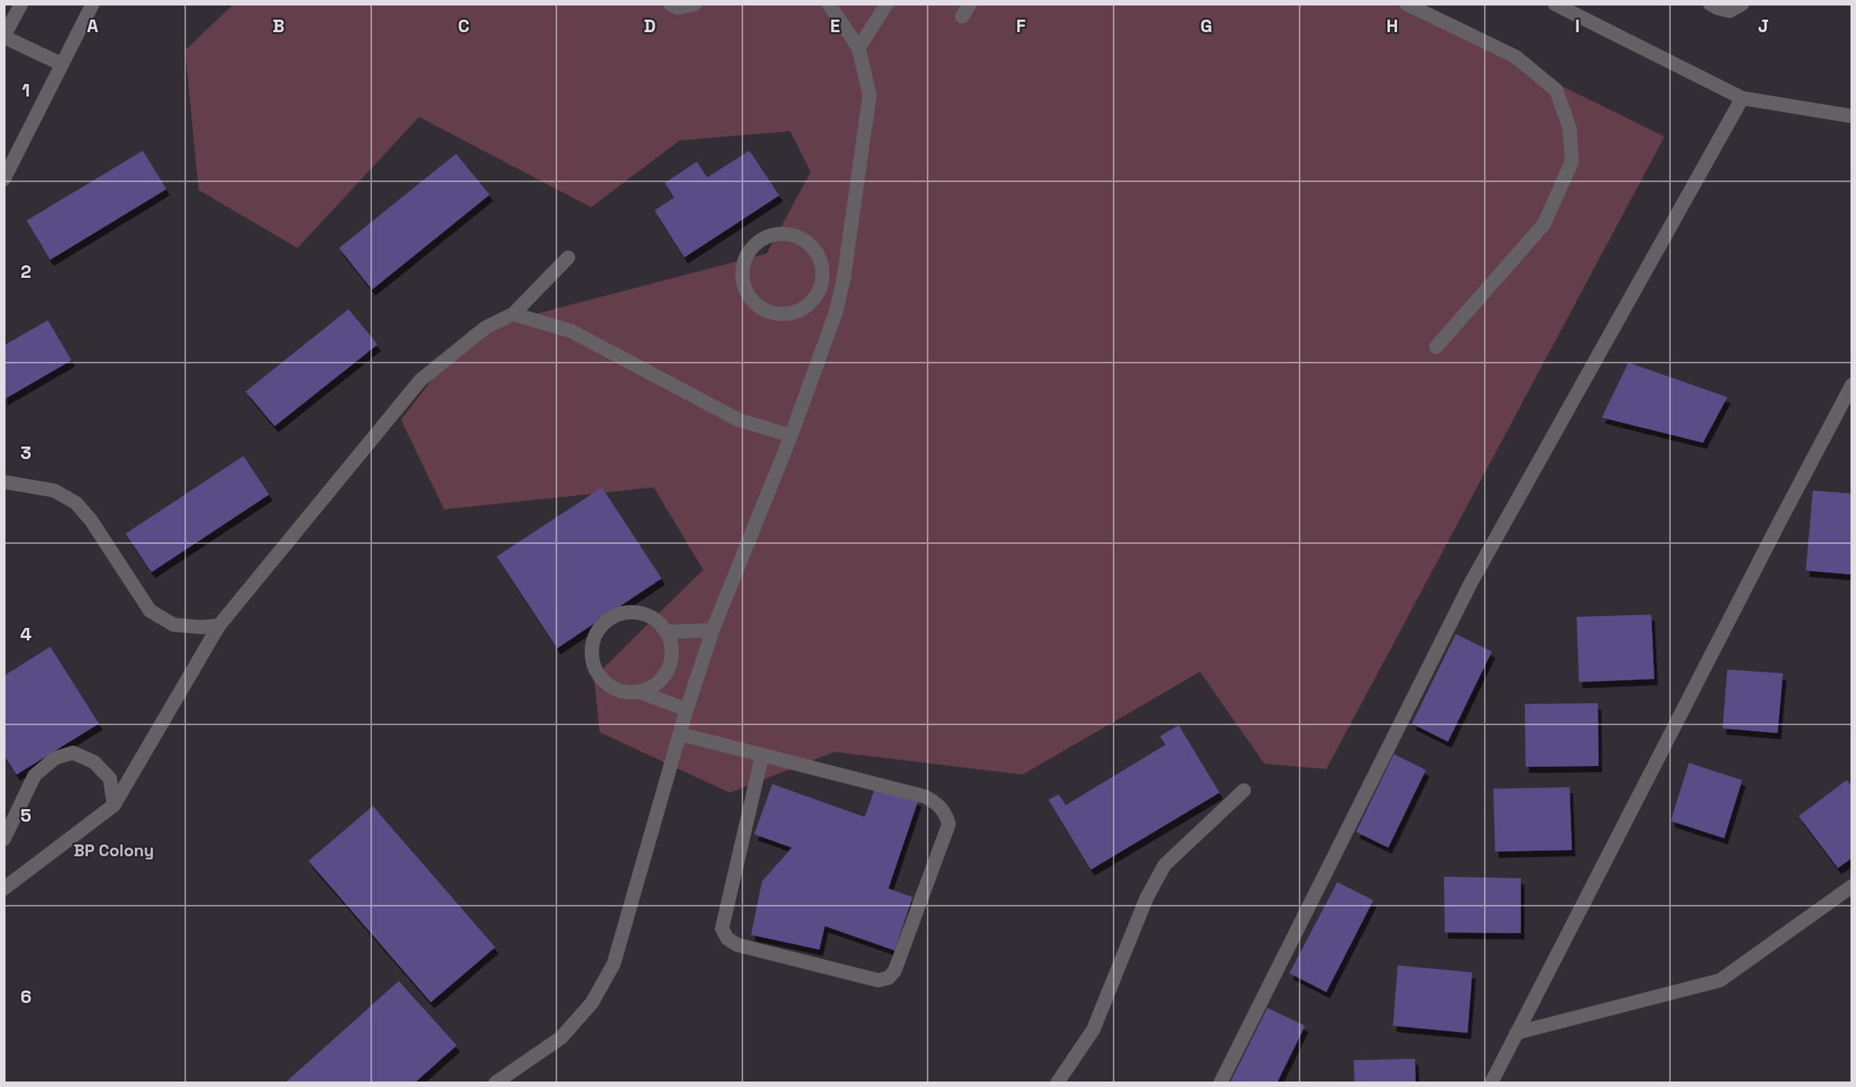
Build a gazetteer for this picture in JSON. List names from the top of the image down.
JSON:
{
  "districts": ["BP Colony"],
  "grid": {
    "columns": [
      "A",
      "B",
      "C",
      "D",
      "E",
      "F",
      "G",
      "H",
      "I",
      "J"
    ],
    "rows": [
      "1",
      "2",
      "3",
      "4",
      "5",
      "6"
    ]
  }
}
